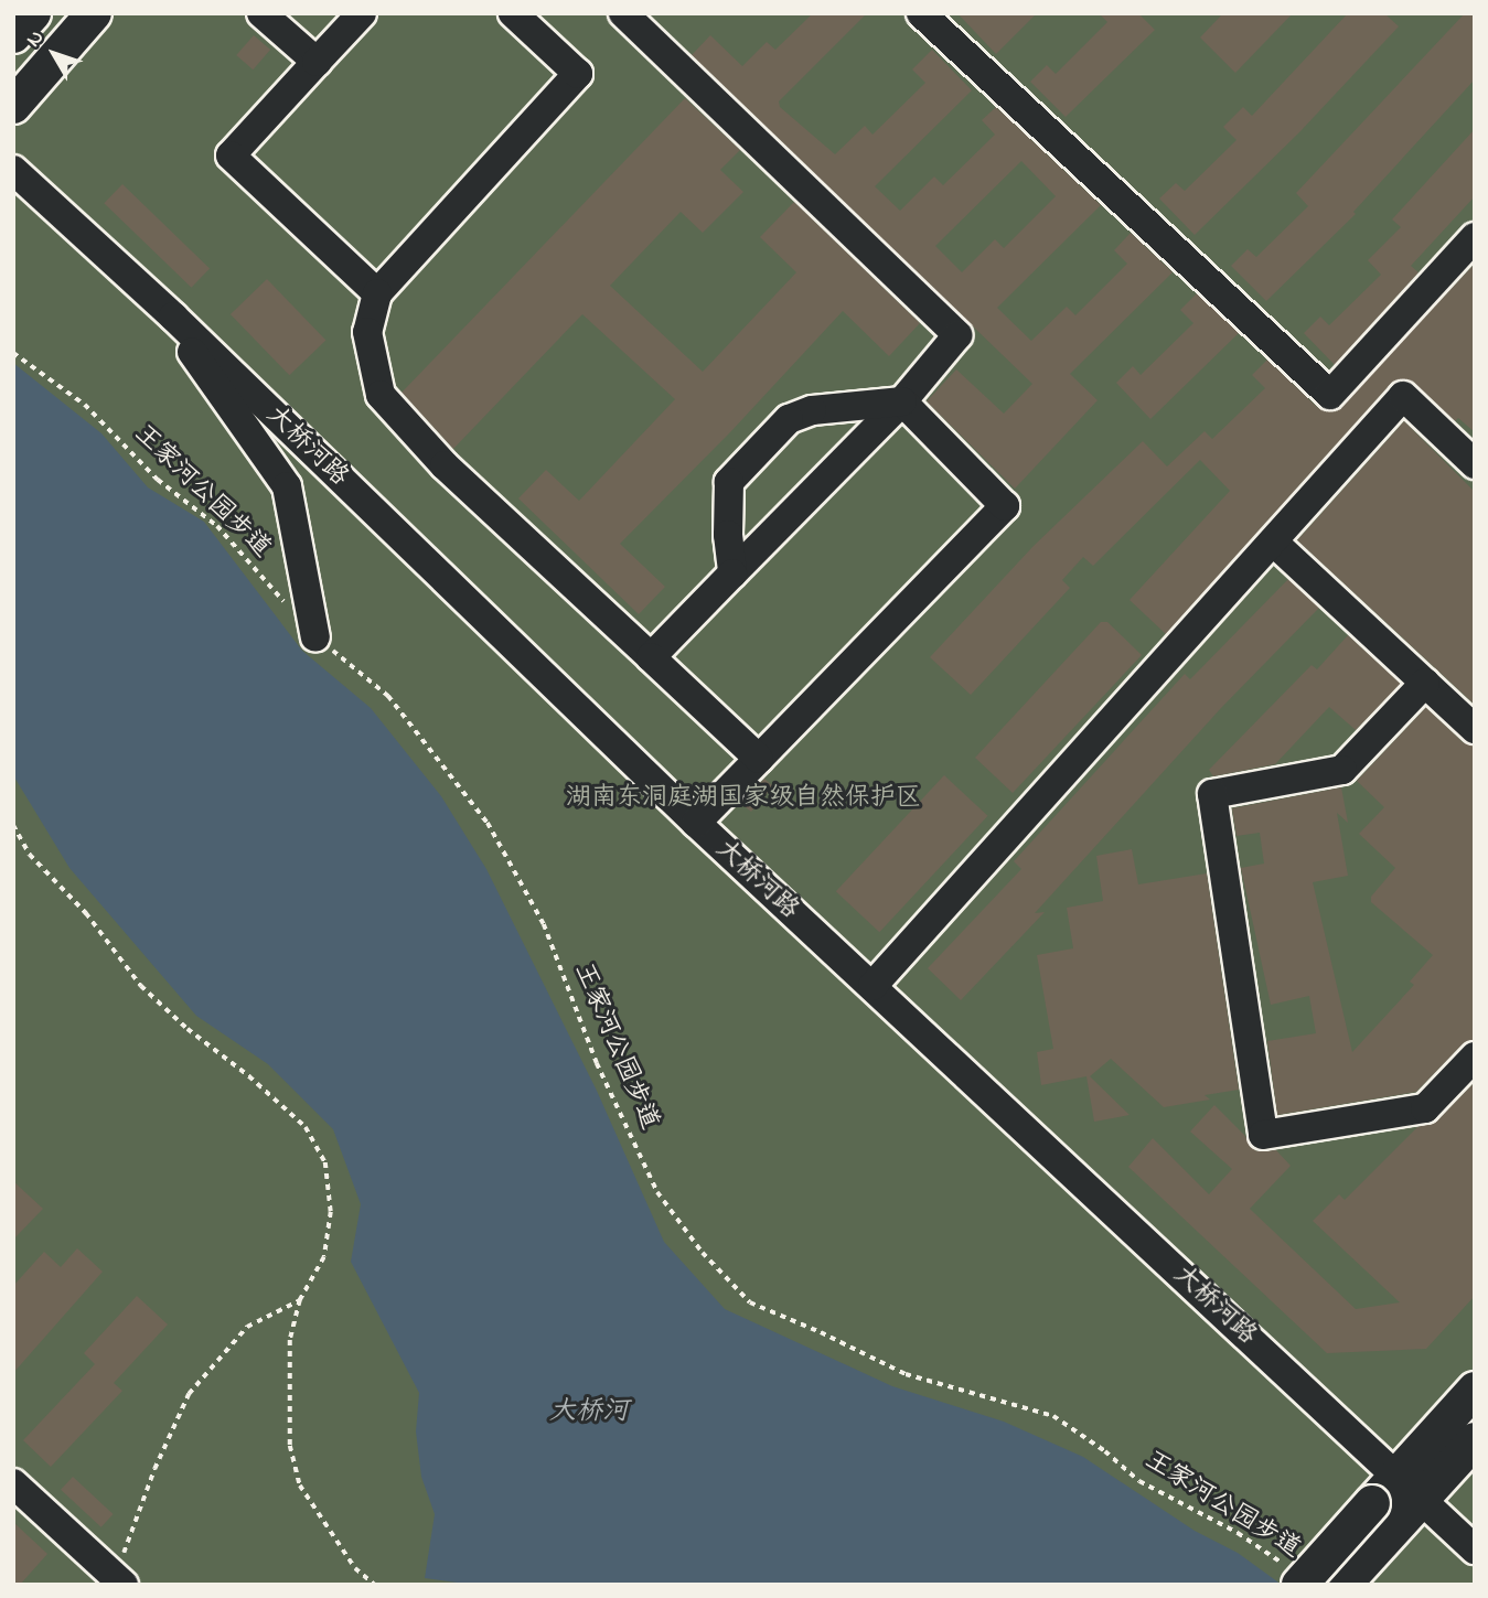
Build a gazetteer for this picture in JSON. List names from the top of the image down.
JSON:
{
  "streets": {
    "street": ["大桥河路"],
    "path": ["王家河公园步道"]
  },
  "water": ["大桥河"],
  "parks": ["湖南东洞庭湖国家级自然保护区"],
  "north": "top left"
}
